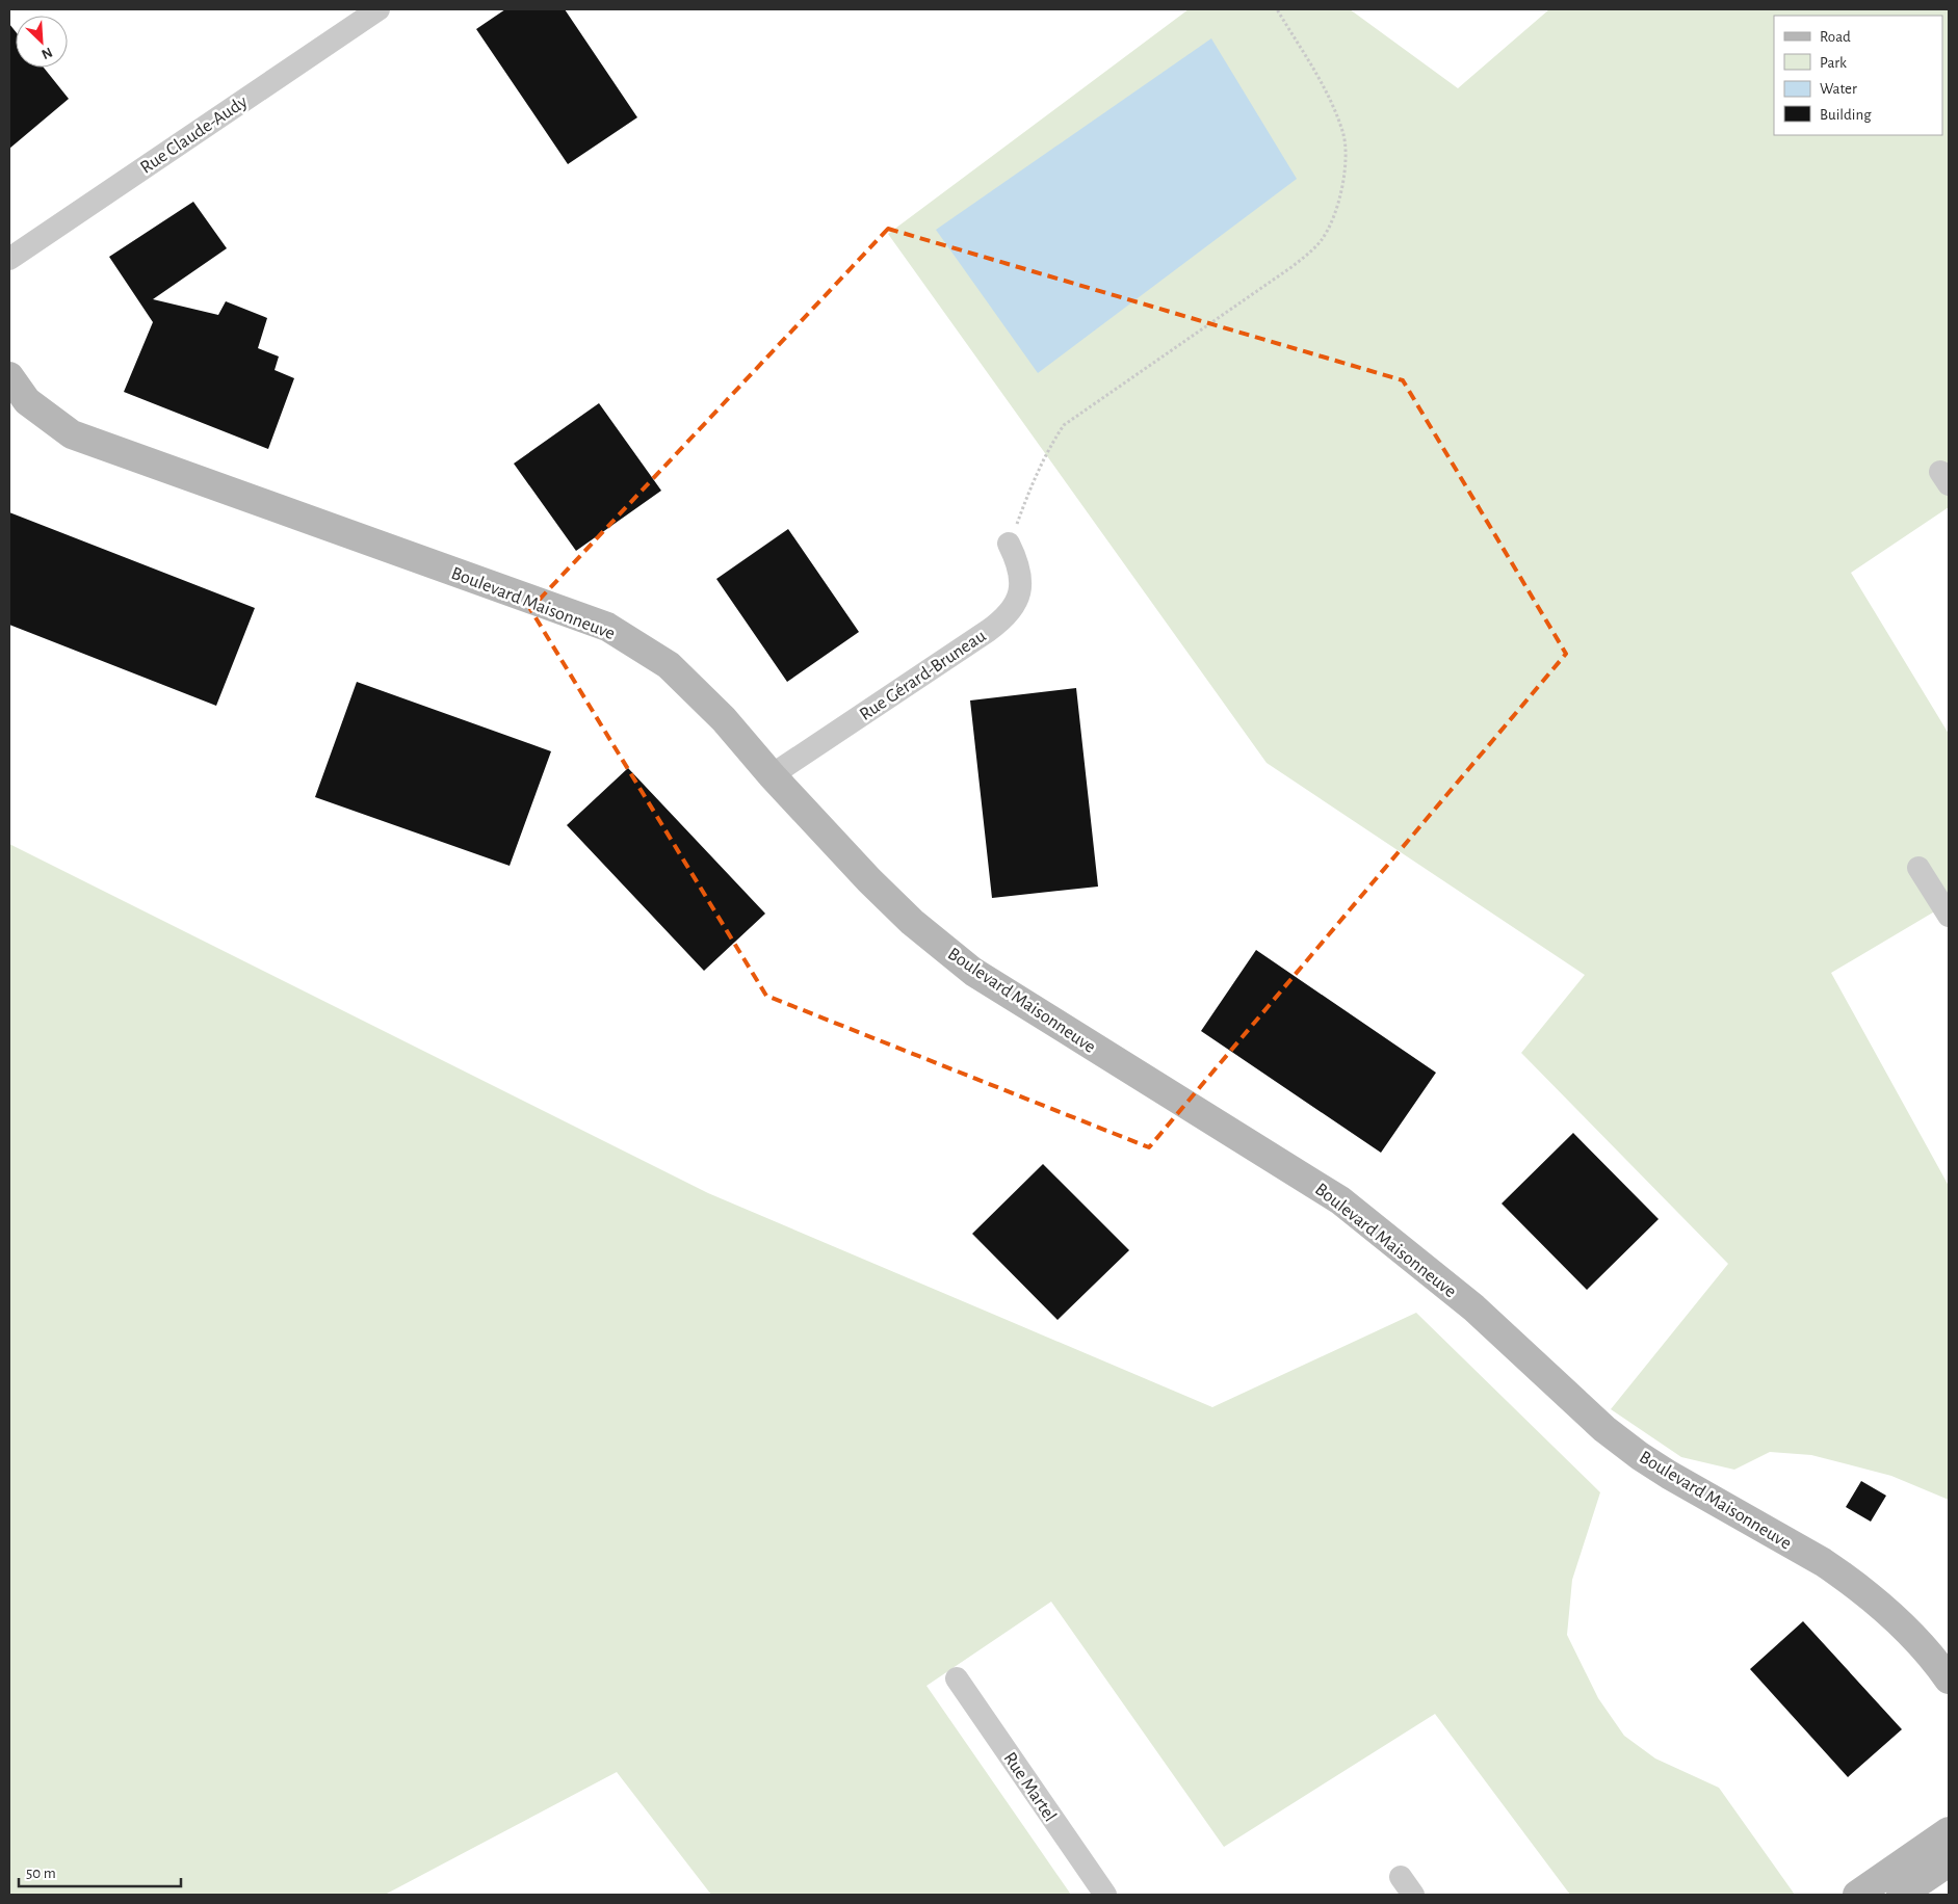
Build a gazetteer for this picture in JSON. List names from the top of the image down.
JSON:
{
  "streets": {
    "street": [
      "Rue Claude-Audy",
      "Boulevard Maisonneuve",
      "Rue Gérard-Bruneau",
      "Rue Martel"
    ]
  },
  "crossings": [
    ["Boulevard Maisonneuve", "Rue Gérard-Bruneau"]
  ],
  "legend": [
    "Road",
    "Park",
    "Water",
    "Building"
  ],
  "scale_bar": "50 m",
  "north": "bottom right"
}
